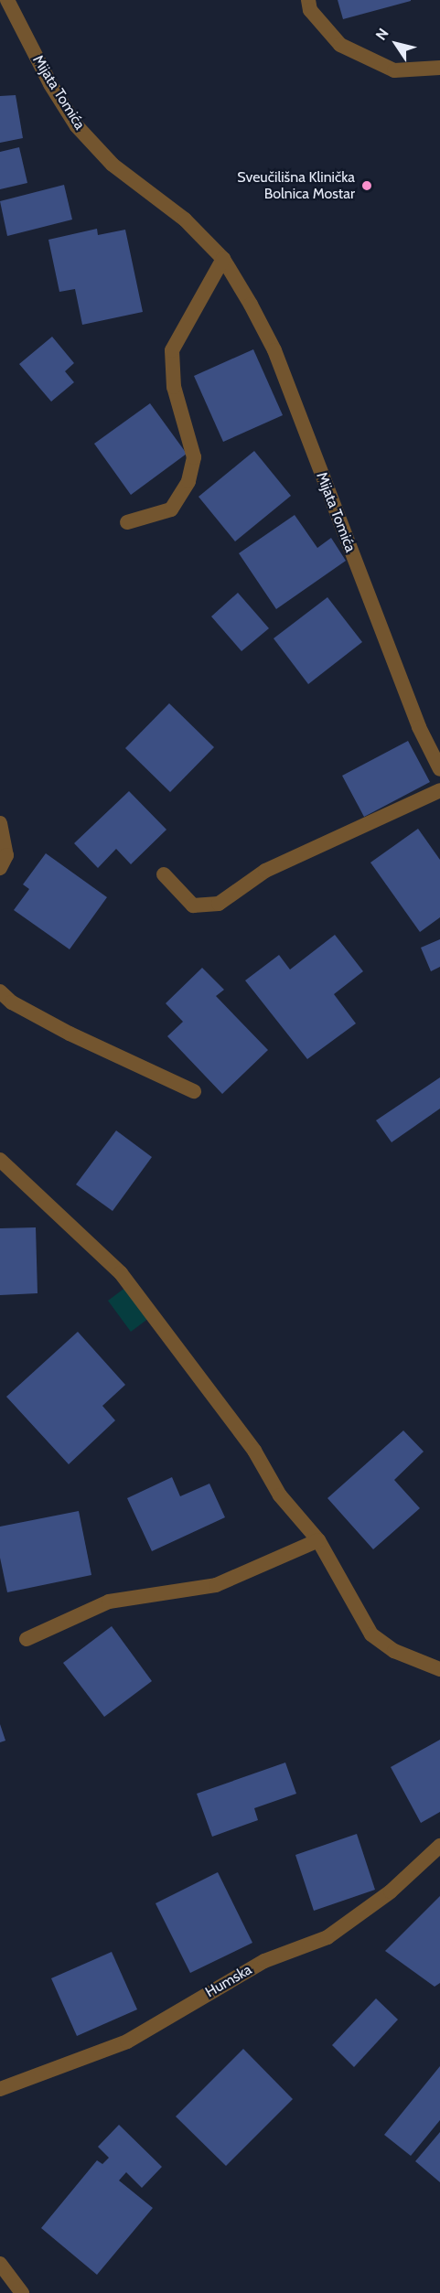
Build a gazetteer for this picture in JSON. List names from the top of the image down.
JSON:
{
  "streets": {
    "street": ["Mijata Tomića", "Humska"]
  },
  "places": ["Sveučilišna Klinička Bolnica Mostar"],
  "north": "top left"
}
